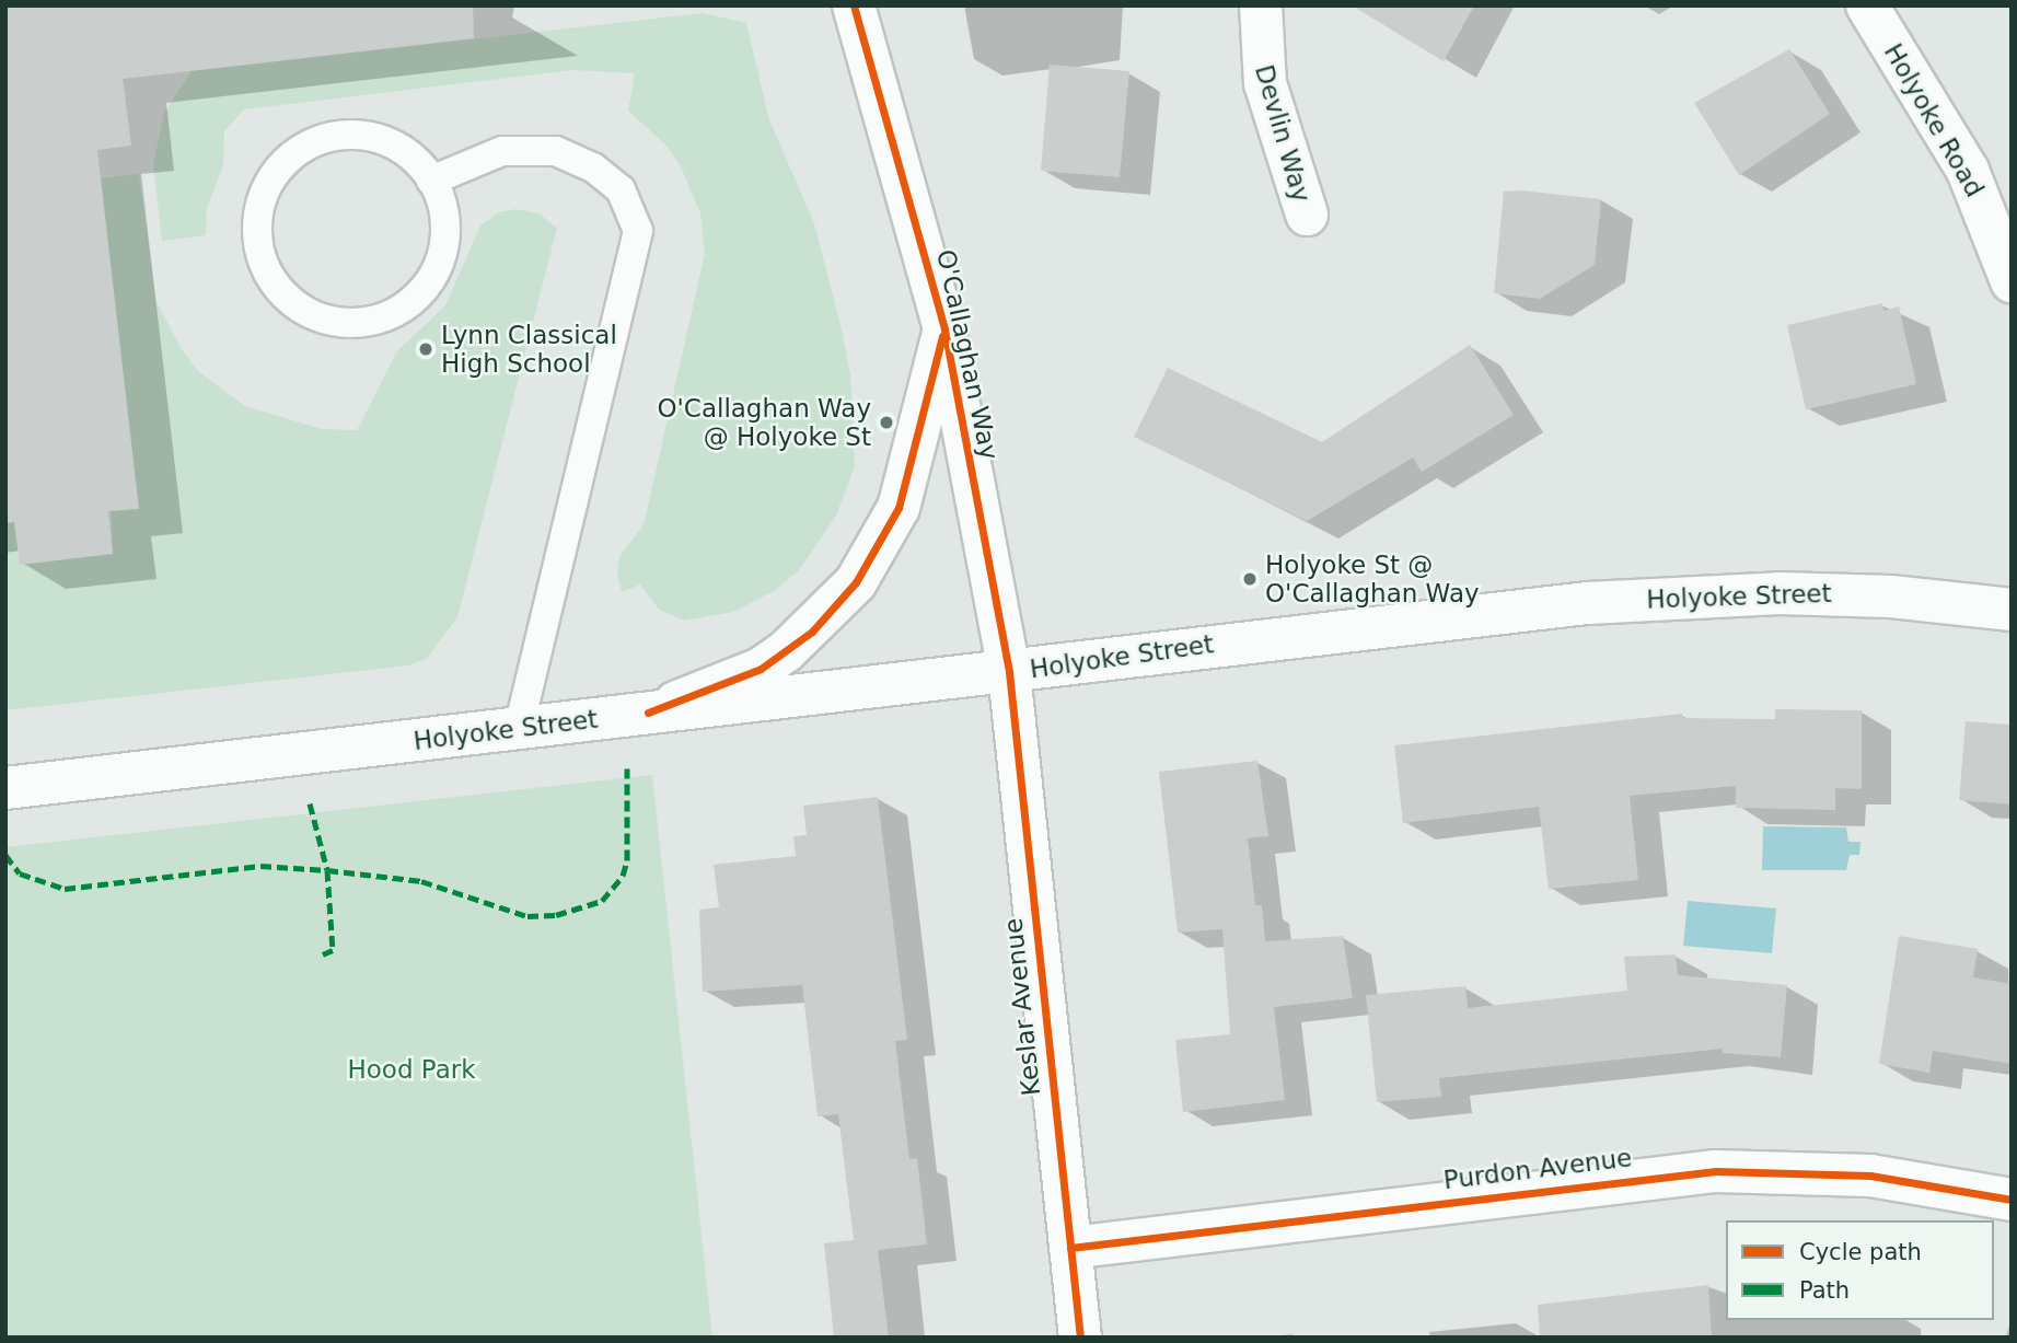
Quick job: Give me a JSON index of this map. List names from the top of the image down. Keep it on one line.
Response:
{"streets":{"street":["Holyoke Road","Devlin Way","O'Callaghan Way","Holyoke Street","Keslar Avenue","Purdon Avenue"]},"crossings":[["O'Callaghan Way","Holyoke Street"],["O'Callaghan Way","Keslar Avenue"],["Holyoke Street","Keslar Avenue"],["Keslar Avenue","Purdon Avenue"]],"parks":["Hood Park"],"places":["Lynn Classical High School","O'Callaghan Way @ Holyoke St","Holyoke St @ O'Callaghan Way"],"legend":["Cycle path","Path"]}
